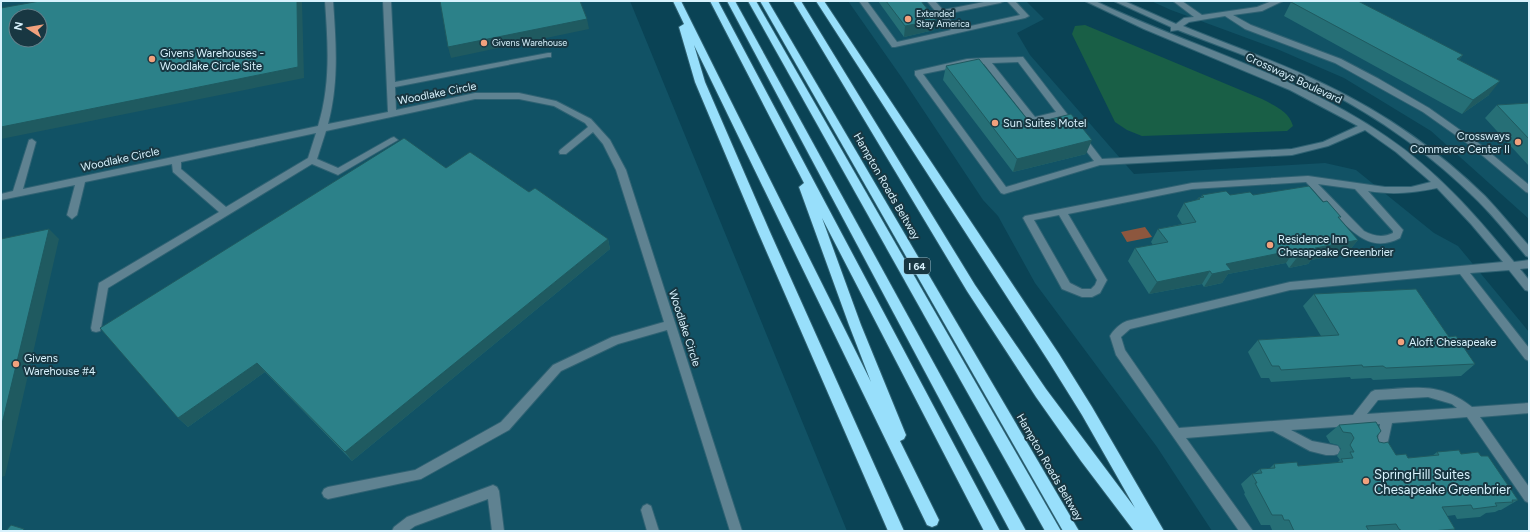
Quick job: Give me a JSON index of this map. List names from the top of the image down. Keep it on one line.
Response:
{"streets":{"highway":["Hampton Roads Beltway","I 64"],"street":["Crossways Boulevard","Woodlake Circle"]},"places":["Extended Stay America","Givens Warehouse","Givens Warehouses - Woodlake Circle Site","Sun Suites Motel","Crossways Commerce Center II","Residence Inn Chesapeake Greenbrier","Aloft Chesapeake","Givens Warehouse #4","SpringHill Suites Chesapeake Greenbrier"],"north":"left"}
